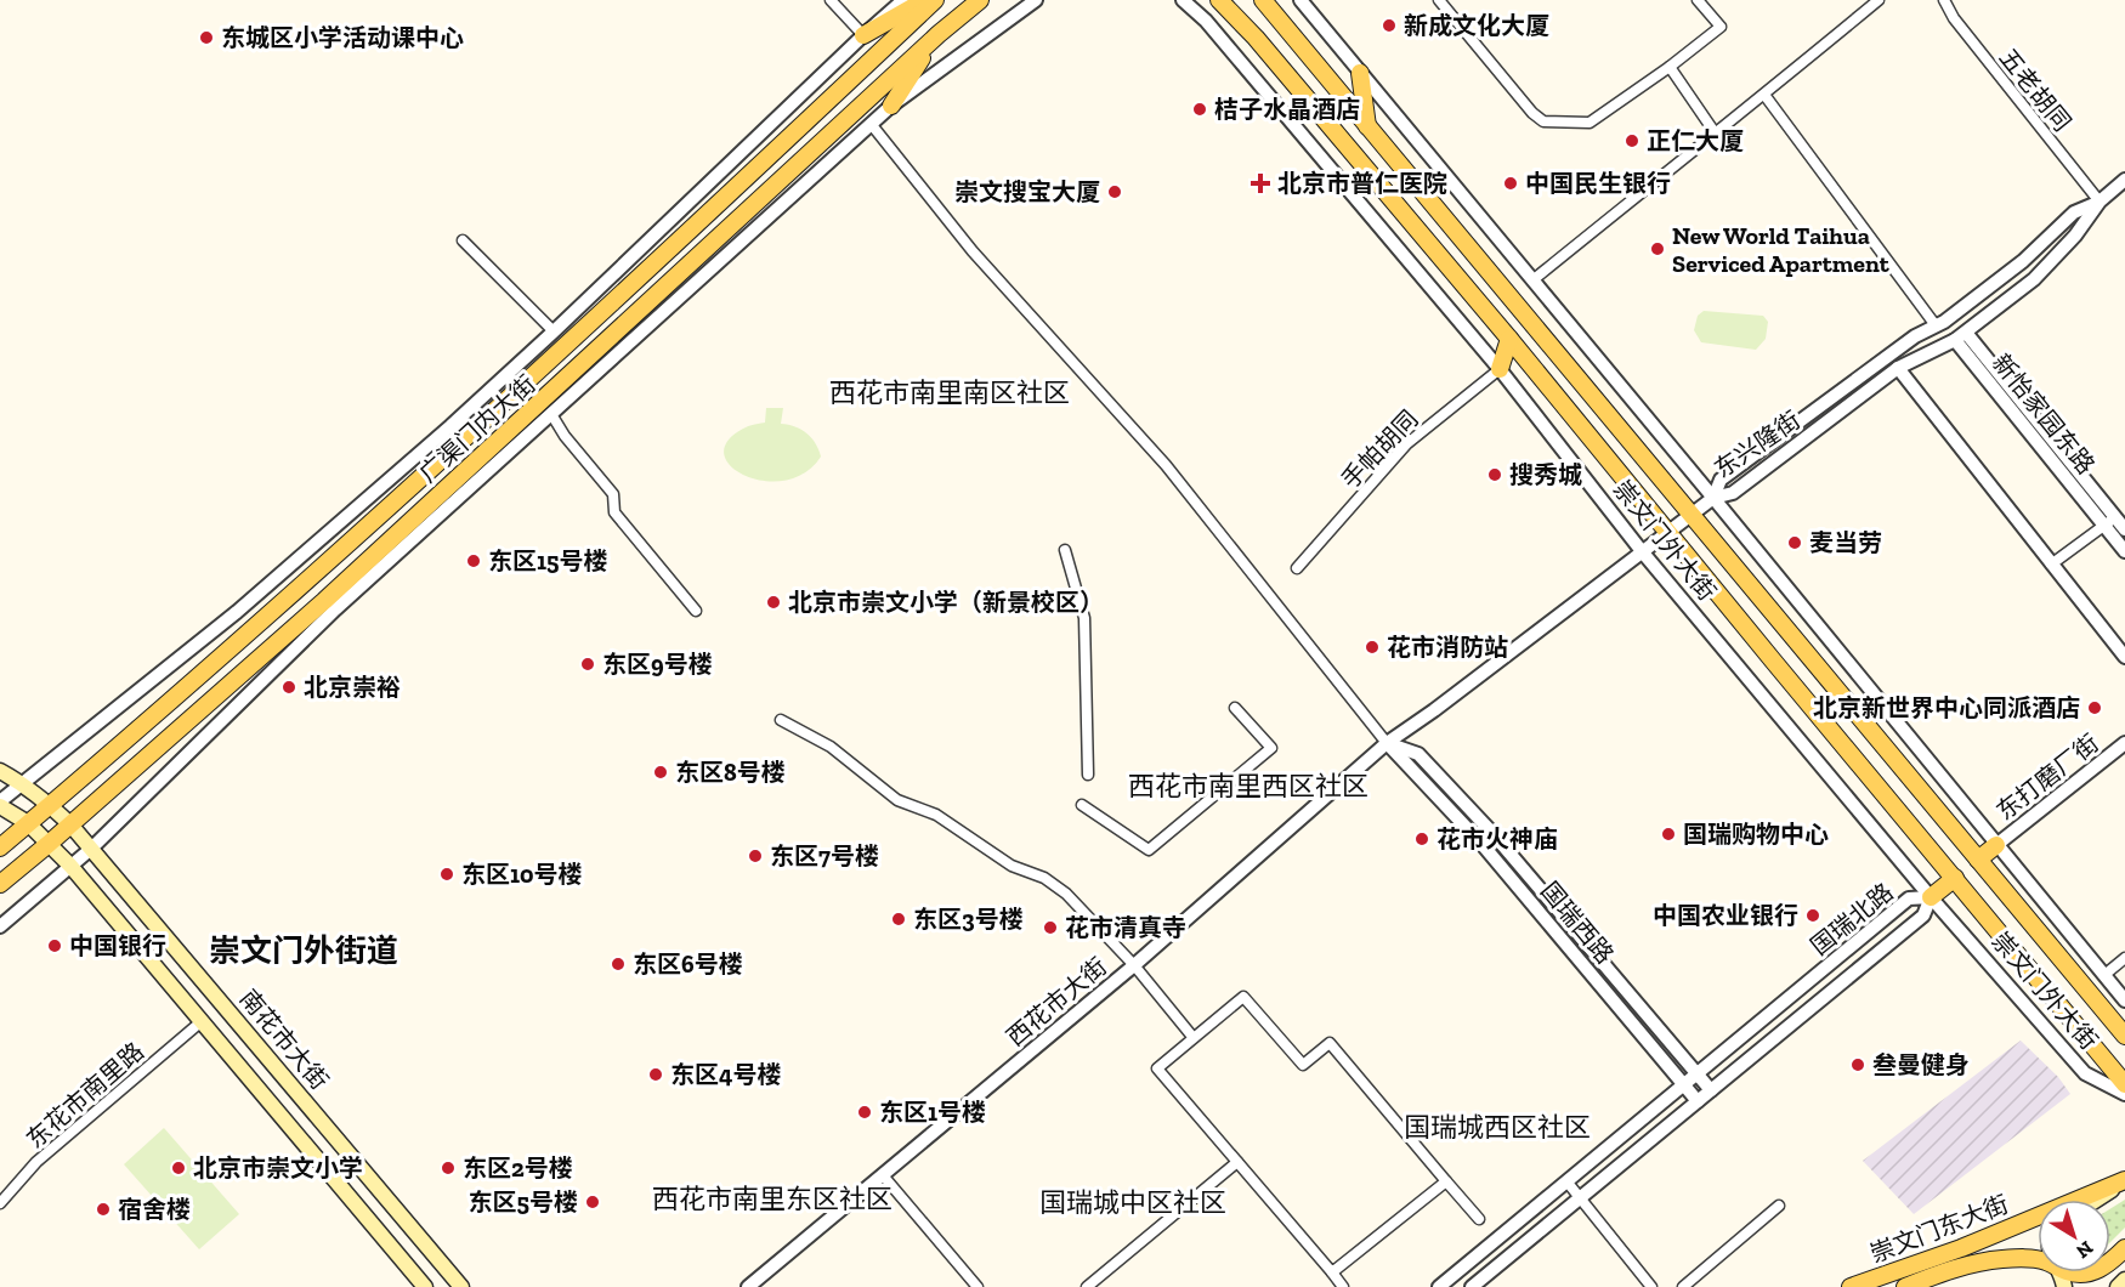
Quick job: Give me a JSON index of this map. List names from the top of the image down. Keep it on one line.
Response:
{"streets":{"main road":["广渠门内大街","崇文门外大街","南花市大街","崇文门东大街"],"street":["五老胡同","新怡家园东路","东兴隆街","手帕胡同","东打磨厂街","国瑞北路","国瑞西路","西花市大街","东花市南里路"]},"crossings":[["五老胡同","东兴隆街"],["新怡家园东路","东兴隆街"],["广渠门内大街","南花市大街"],["东兴隆街","西花市大街"],["手帕胡同","崇文门外大街"],["崇文门外大街","国瑞北路"],["崇文门外大街","西花市大街"],["国瑞北路","国瑞西路"],["国瑞西路","西花市大街"]],"districts":["西花市南里南区社区","西花市南里西区社区","崇文门外街道","国瑞城西区社区","西花市南里东区社区","国瑞城中区社区"],"places":{"other":["新成文化大厦","东城区小学活动课中心","桔子水晶酒店","正仁大厦","中国民生银行","崇文搜宝大厦","New World Taihua Serviced Apartment","搜秀城","麦当劳","东区15号楼","北京市崇文小学（新景校区）","花市消防站","东区9号楼","北京崇裕","北京新世界中心同派酒店","东区8号楼","国瑞购物中心","花市火神庙","东区7号楼","东区10号楼","中国农业银行","东区3号楼","花市清真寺","中国银行","东区6号楼","叁曼健身","东区4号楼","东区1号楼","北京市崇文小学","东区2号楼","东区5号楼","宿舍楼"],"health":["北京市普仁医院"]},"north":"bottom right"}
